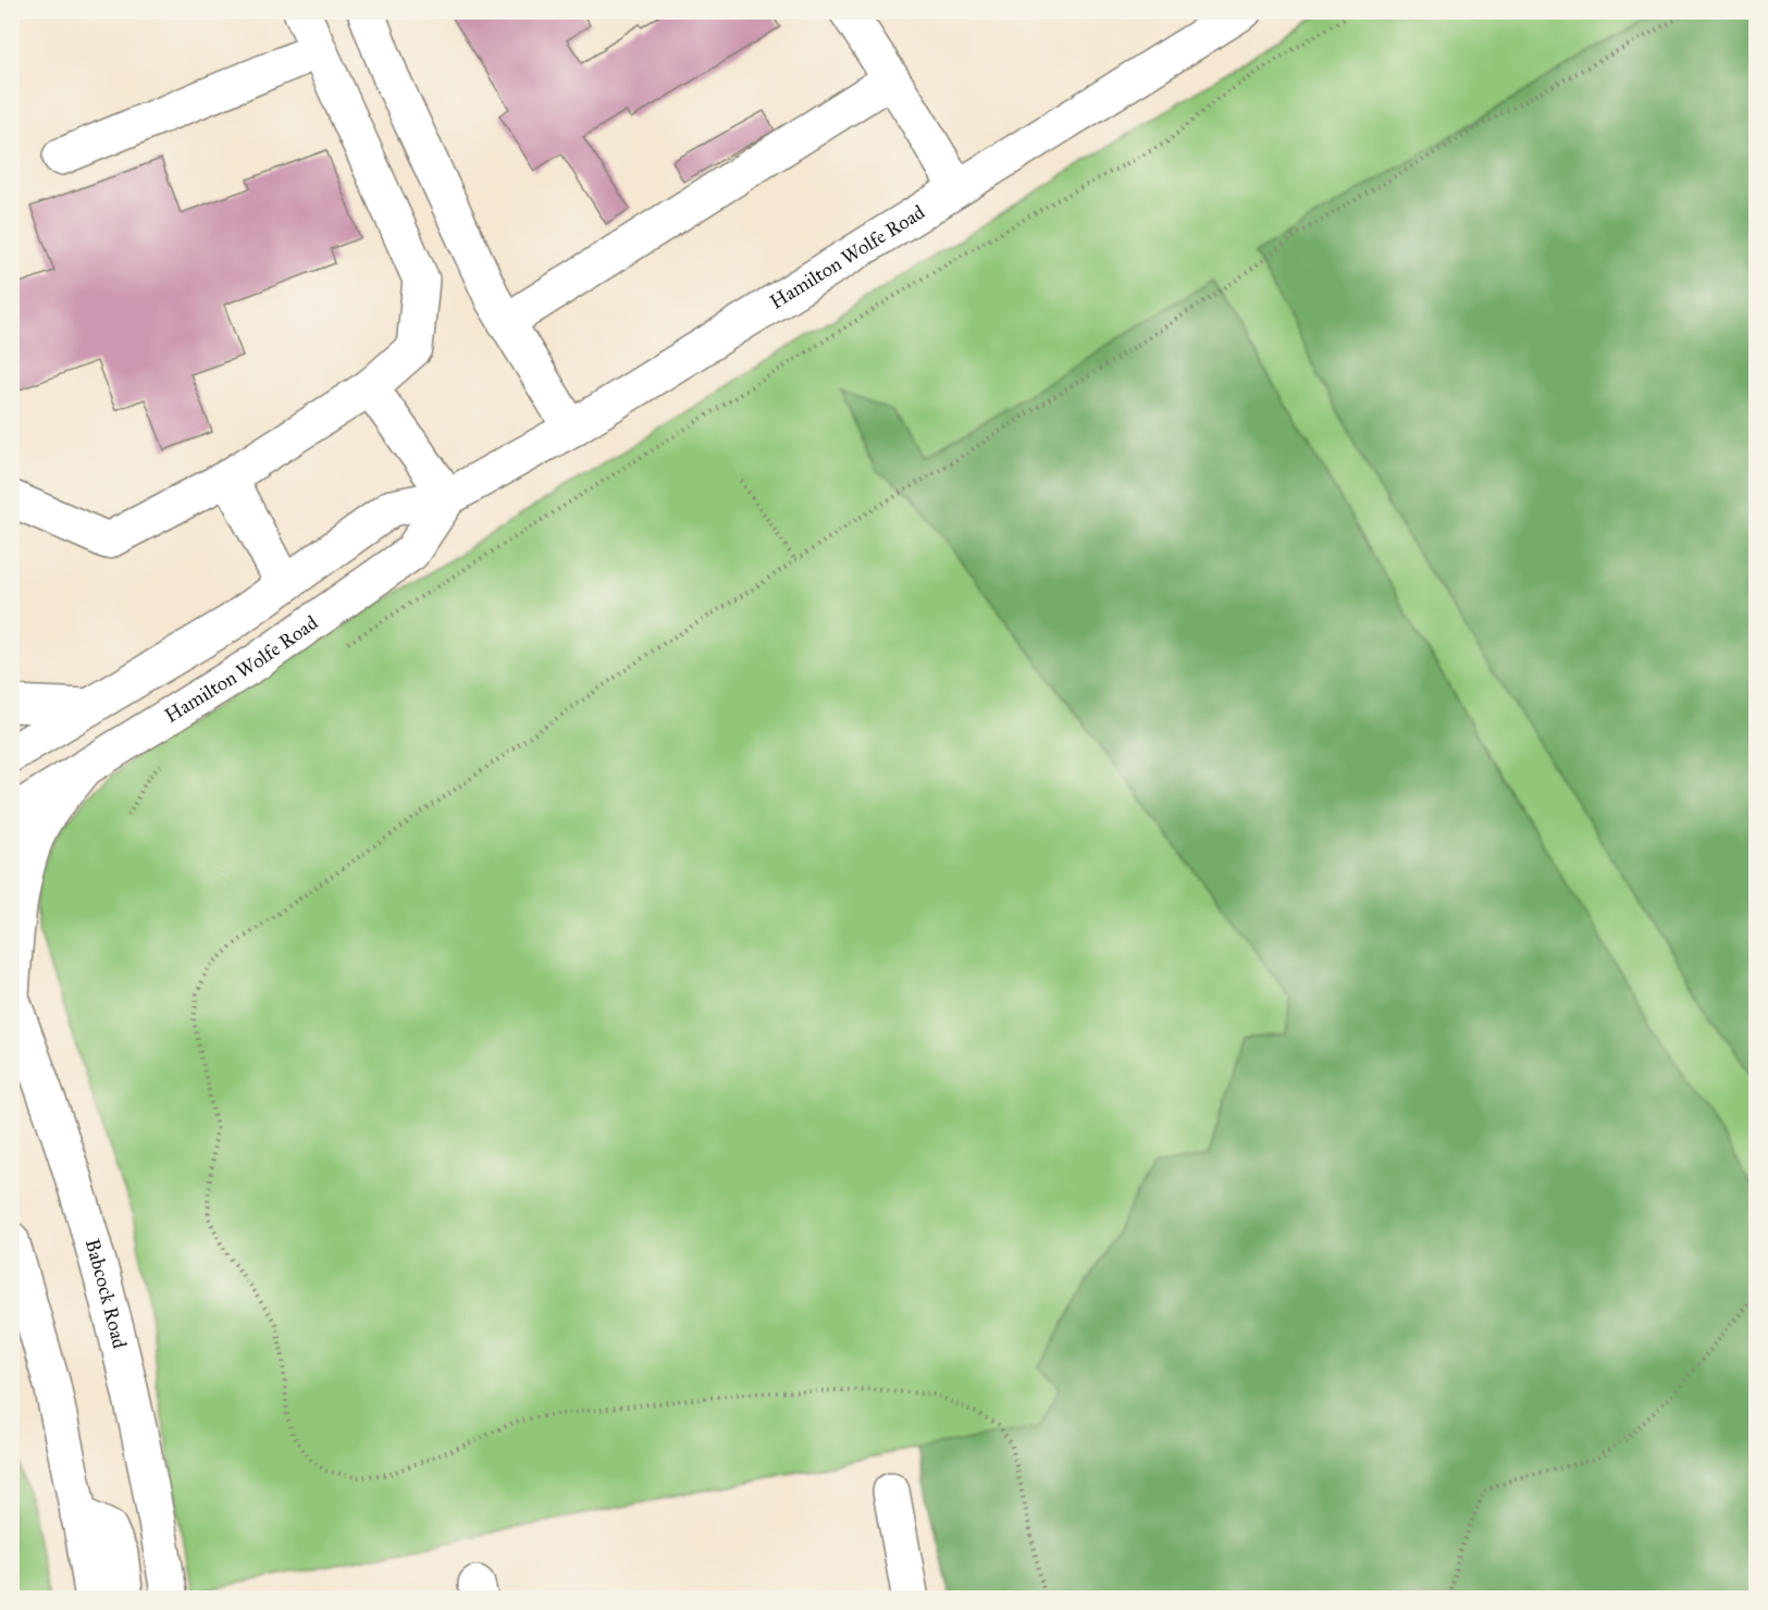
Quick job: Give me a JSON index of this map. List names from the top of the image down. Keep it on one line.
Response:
{"streets":{"street":["Hamilton Wolfe Road","Babcock Road"]}}
